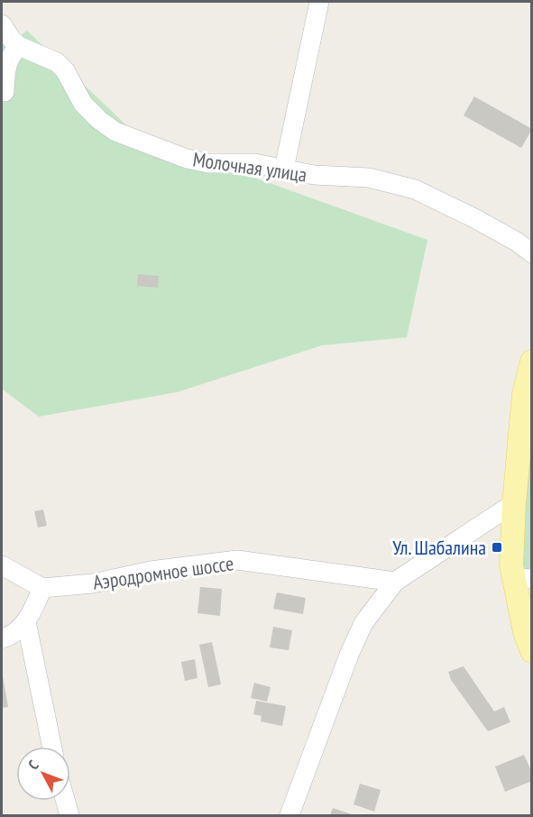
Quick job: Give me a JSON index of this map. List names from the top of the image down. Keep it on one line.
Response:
{"streets":{"street":["Молочная улица","Аэродромное шоссе"]},"places":{"transit":["Ул. Шабалина"]},"north":"top left"}
